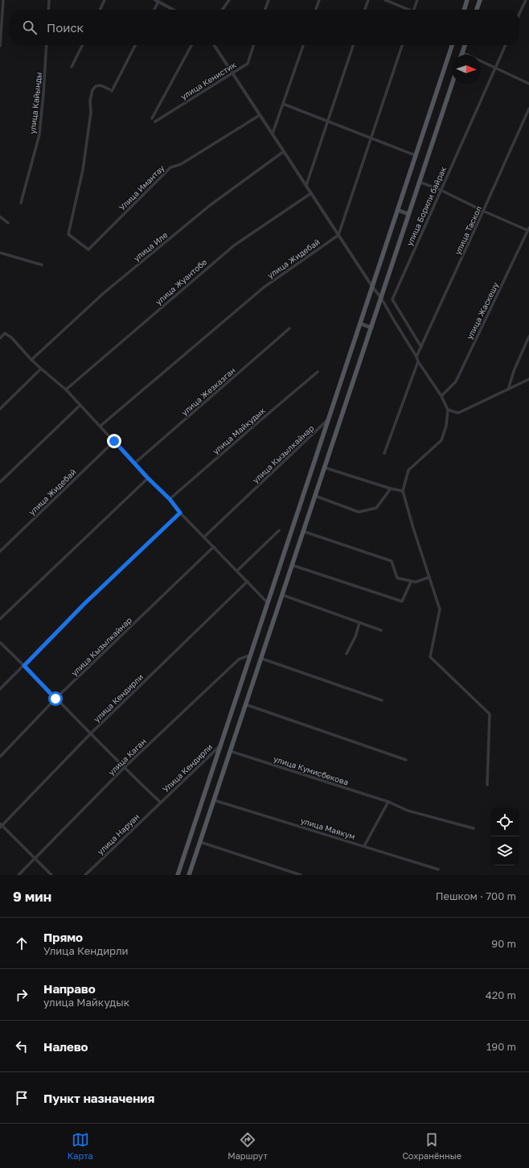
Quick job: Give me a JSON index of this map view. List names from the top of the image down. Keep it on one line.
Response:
{"streets":{"street":["улица Кенистик","улица Кайынды","Улица Имантау","улица Борили байрак","улица Таскол","улица Иле","улица Жидебай","улица Жуантобе","улица Жаскешу","улица Жезказган","улица Майкудык","улица Кызылкайнар","улица Кендирли","улица Каган","Улица Кендирли","улица Кумисбекова","улица Маякум","улица Наруан"]},"crossings":[["улица Борили байрак","улица Таскол"],["улица Кызылкайнар","Улица Кендирли"],["улица Кендирли","Улица Кендирли"],["улица Каган","Улица Кендирли"],["Улица Кендирли","улица Наруан"]],"north":"right","page":{"search":"Поиск","heading":["9 мин","Пешком · 700 m"],"list":[["Прямо","Улица Кендирли","90 m"],["Направо","улица Майкудык","420 m"],["Налево","190 m"],"Пункт назначения"],"nav":["Карта","Маршрут","Сохранённые"]}}
